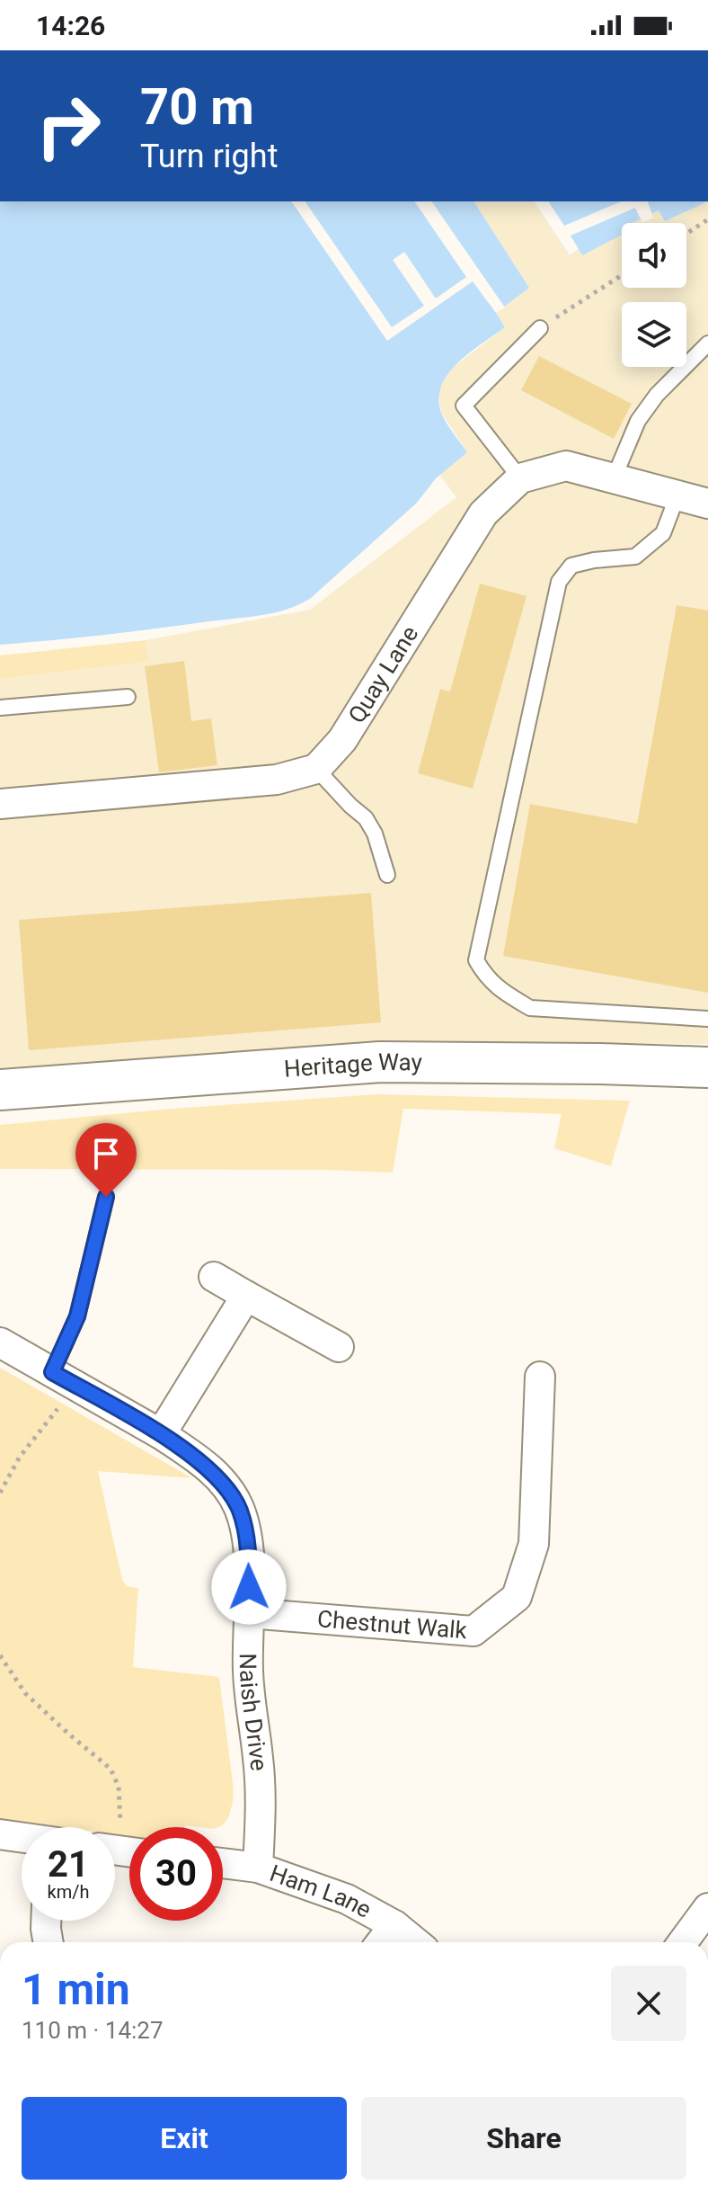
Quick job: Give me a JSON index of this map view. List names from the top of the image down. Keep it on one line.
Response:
{"streets":{"street":["Quay Lane","Heritage Way","Chestnut Walk","Naish Drive","Ham Lane"]},"crossings":[["Chestnut Walk","Naish Drive"],["Naish Drive","Ham Lane"]],"page":{"status":"14:26","turn":["70 m","Turn right"],"speed":"21 km/h","limit":"30","heading":["1 min","110 m · 14:27"],"buttons":["Exit","Share"]}}
